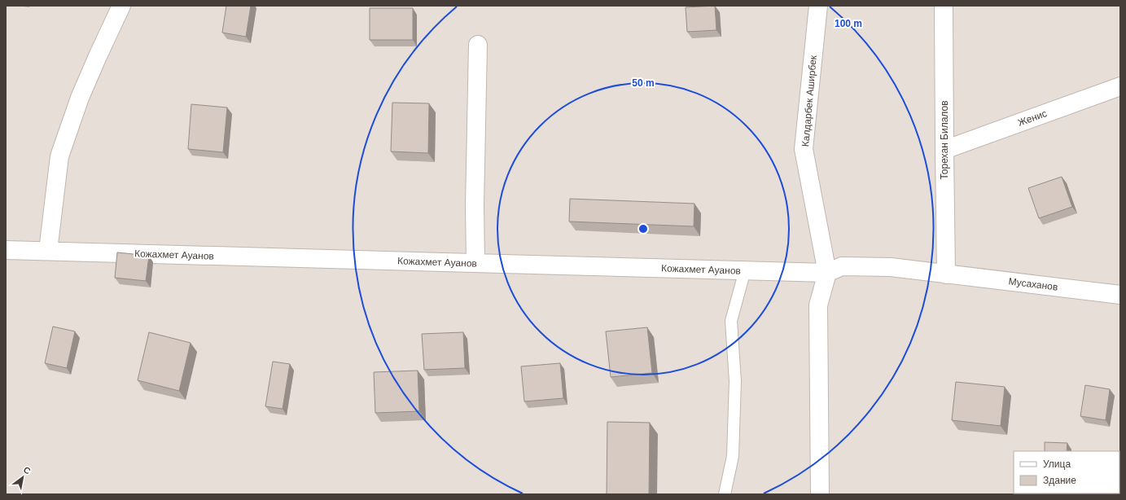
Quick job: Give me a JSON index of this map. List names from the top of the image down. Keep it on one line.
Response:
{"streets":{"street":["Калдарбек Аширбек","Женис","Торехан Билалов","Кожахмет Ауанов","Мусаханов"]},"crossings":[["Калдарбек Аширбек","Кожахмет Ауанов"],["Калдарбек Аширбек","Мусаханов"],["Женис","Торехан Билалов"],["Торехан Билалов","Мусаханов"],["Кожахмет Ауанов","Мусаханов"]],"legend":["Улица","Здание"],"north":"top right","rings":["100 m","50 m"]}
